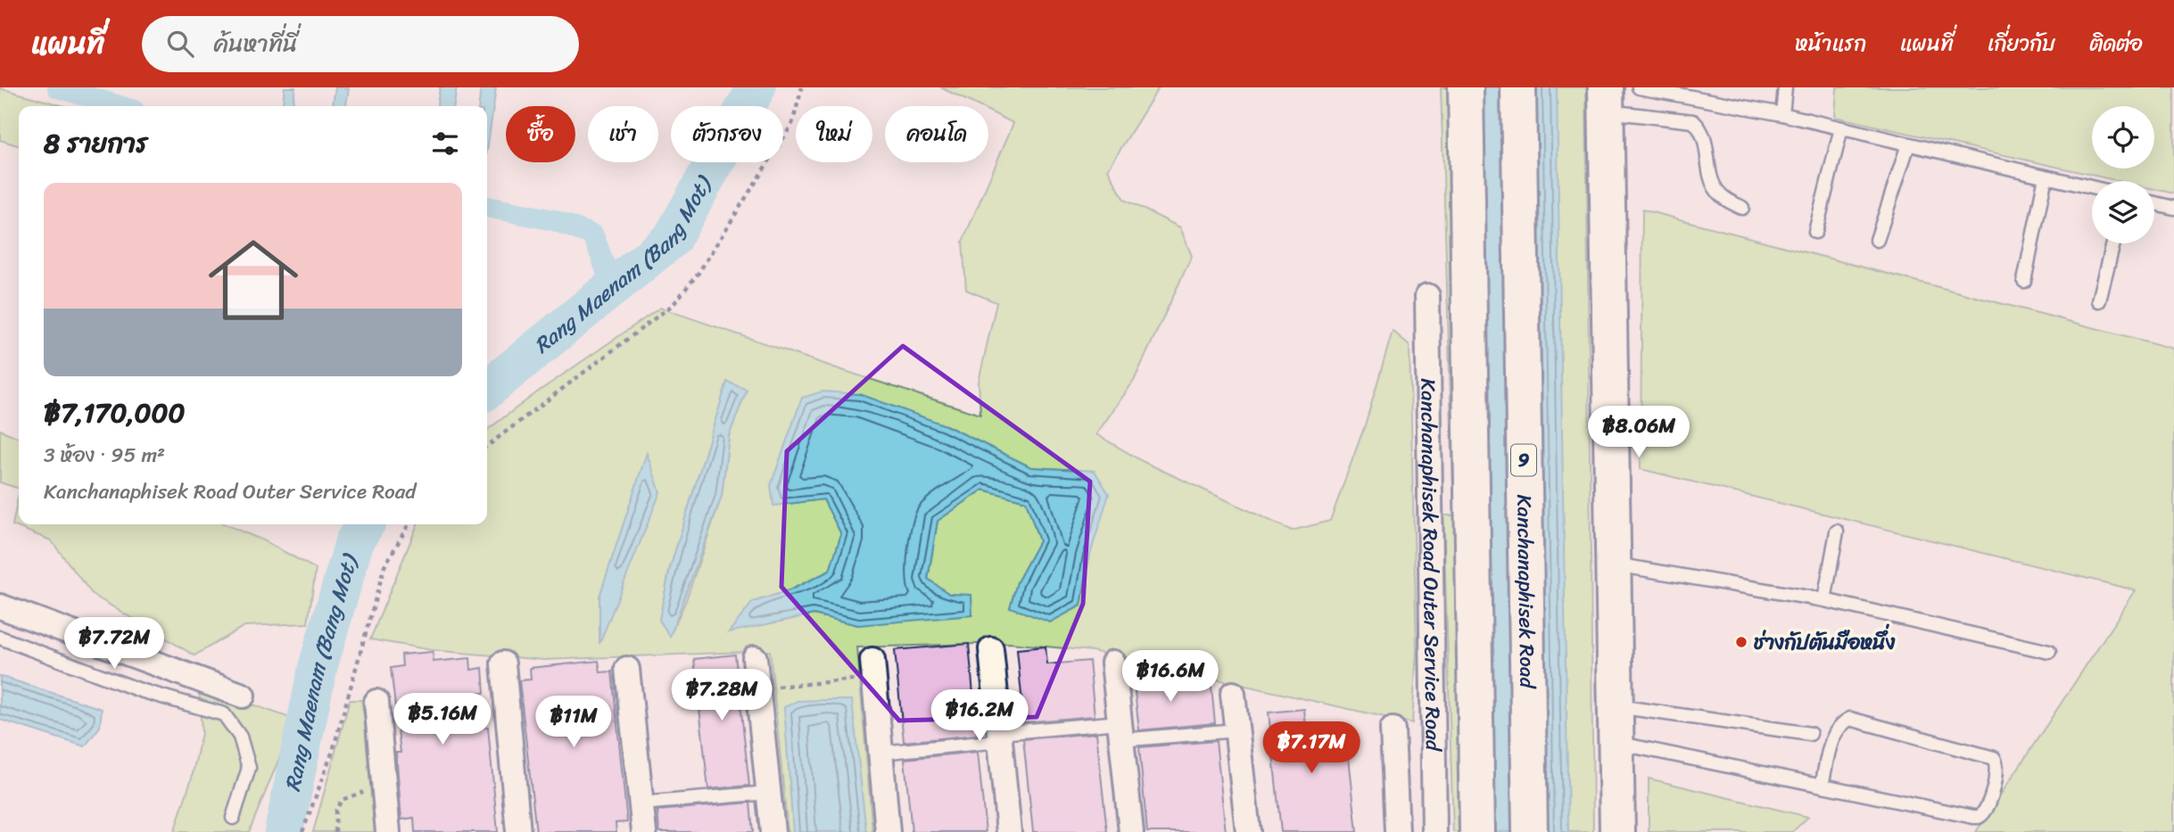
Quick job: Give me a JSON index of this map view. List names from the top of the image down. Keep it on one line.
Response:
{"streets":{"main road":["9","Kanchanaphisek Road"],"street":["Kanchanaphisek Road Outer Service Road"]},"water":["Rang Maenam (Bang Mot)"],"places":["ช่างกัปตันมือหนึ่ง"],"page":{"header":"แผนที่","search":"ค้นหาที่นี่","nav":["หน้าแรก","แผนที่","เกี่ยวกับ","ติดต่อ"],"chip":["ซื้อ","เช่า","ตัวกรอง","ใหม่","คอนโด"],"heading":"8 รายการ","list":[{"name":"฿7,170,000","note":"3 ห้อง · 95 m² · Kanchanaphisek Road Outer Service Road"}],"price":["฿8.06M","฿7.72M","฿16.6M","฿7.28M","฿16.2M","฿5.16M","฿11M","฿7.17M"]}}
